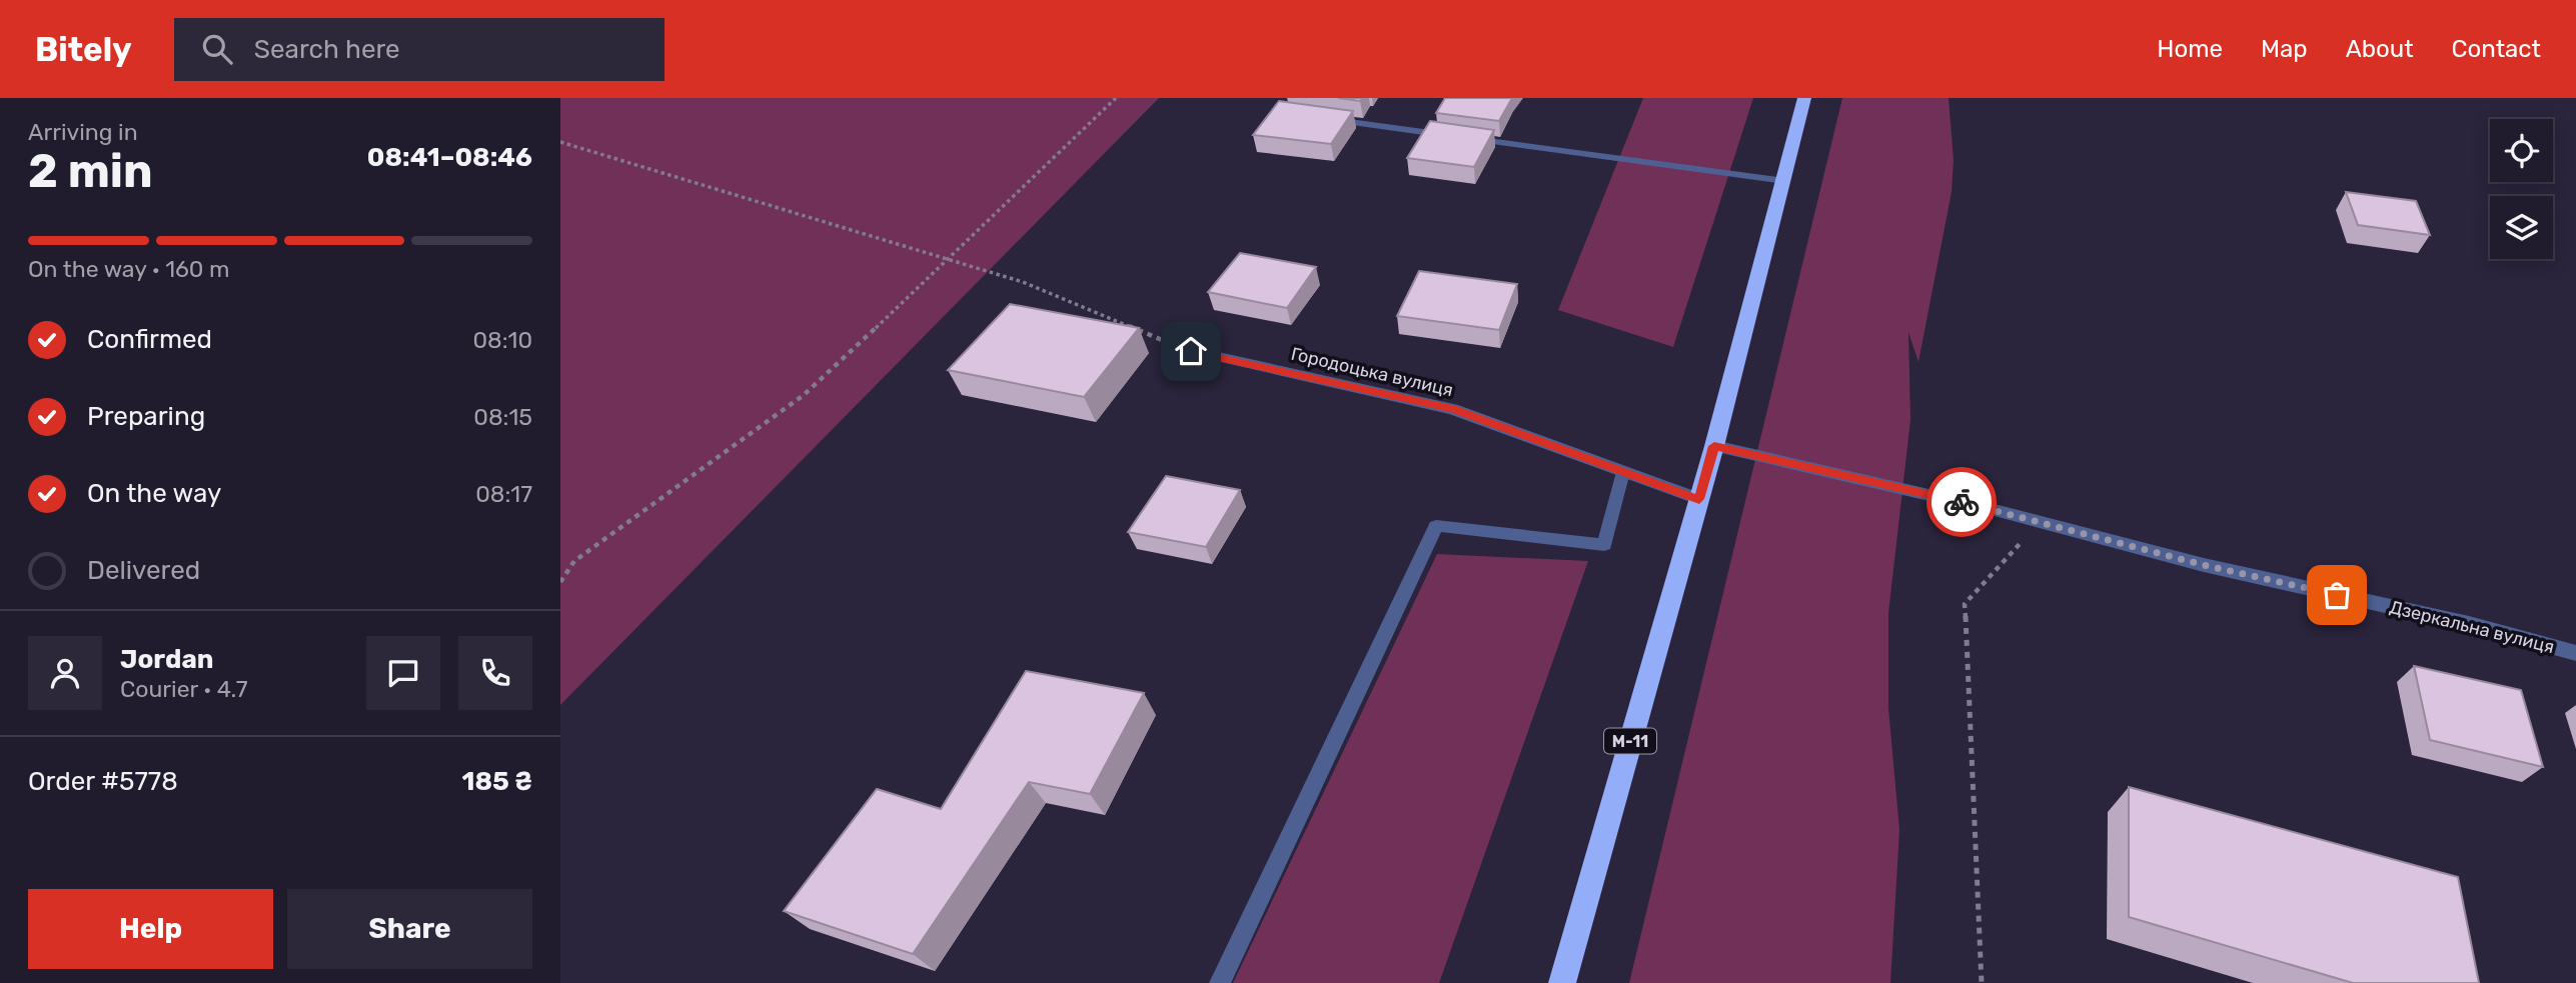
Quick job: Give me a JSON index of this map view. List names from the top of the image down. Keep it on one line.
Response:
{"streets":{"highway":["М-11"],"street":["Городоцька вулиця","Дзеркальна вулиця"]},"crossings":[["Городоцька вулиця","М-11"],["Дзеркальна вулиця","М-11"]],"page":{"header":"Bitely","search":"Search here","nav":["Home","Map","About","Contact"],"heading":["2 min","Arriving in","08:41–08:46"],"panel":["Jordan","Courier · 4.7","Order #5778","185 ₴"],"bar":"On the way · 160 m","list":[["Confirmed","08:10"],["Preparing","08:15"],["On the way","08:17"],"Delivered"],"buttons":["Help","Share"]}}
